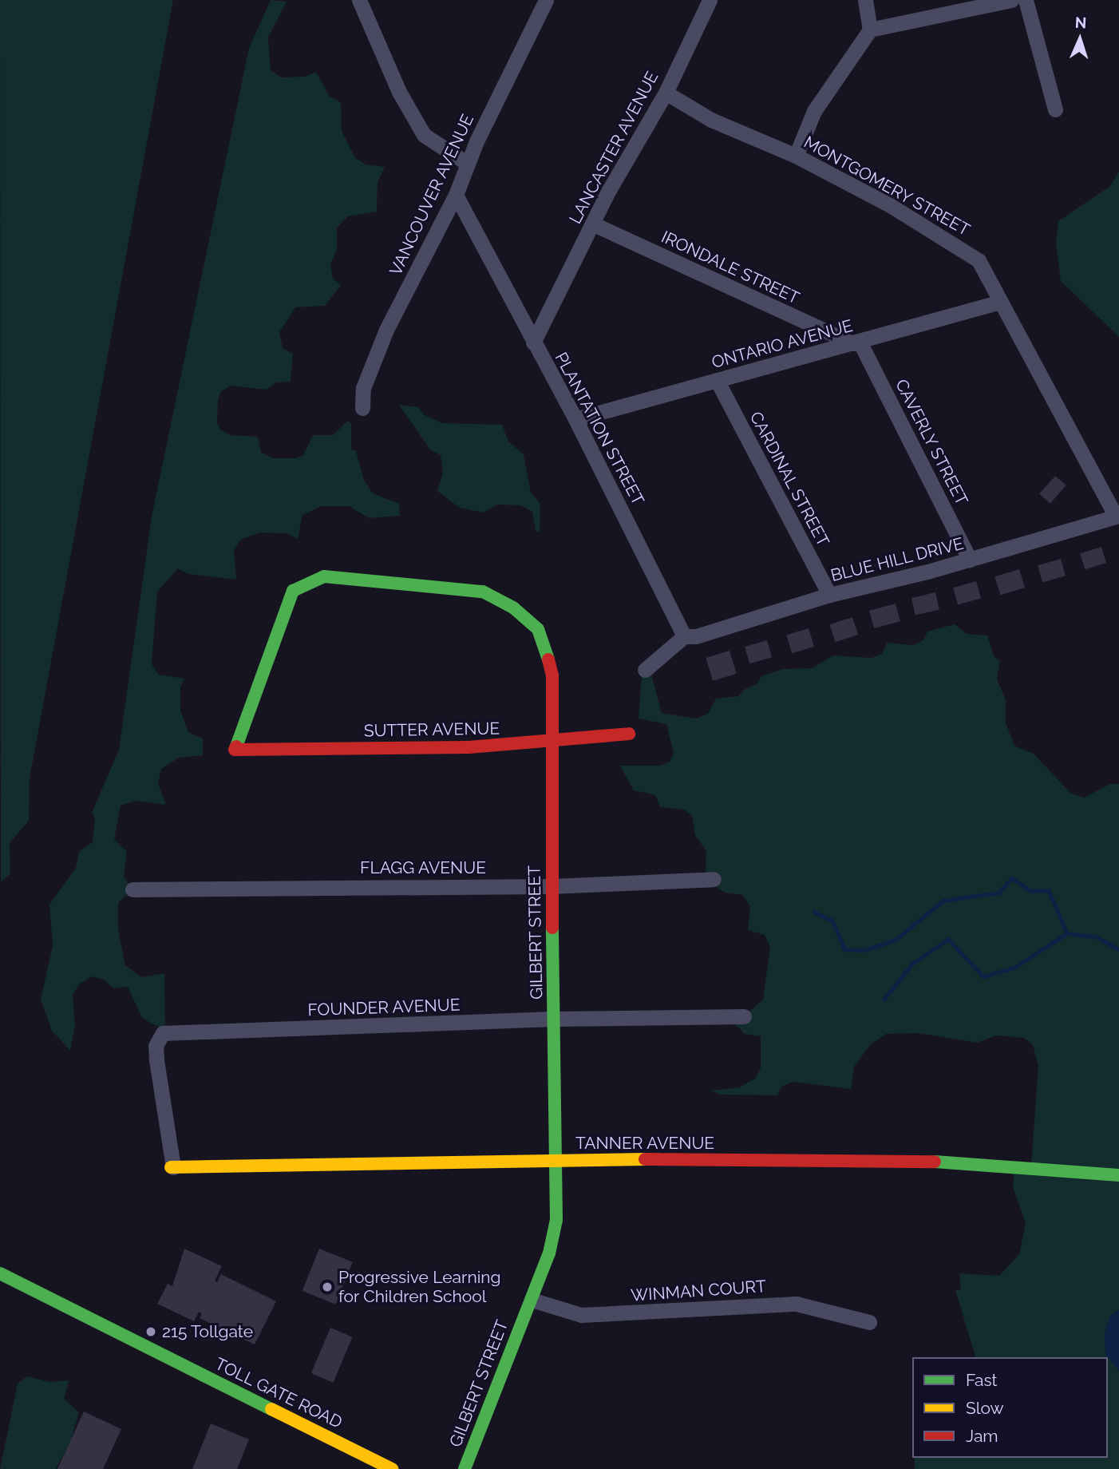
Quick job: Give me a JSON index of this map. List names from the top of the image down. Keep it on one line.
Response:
{"streets":{"street":["LANCASTER AVENUE","MONTGOMERY STREET","VANCOUVER AVENUE","IRONDALE STREET","ONTARIO AVENUE","PLANTATION STREET","CAVERLY STREET","CARDINAL STREET","BLUE HILL DRIVE","SUTTER AVENUE","FLAGG AVENUE","GILBERT STREET","FOUNDER AVENUE","TANNER AVENUE","WINMAN COURT","TOLL GATE ROAD"]},"crossings":[["LANCASTER AVENUE","MONTGOMERY STREET"],["LANCASTER AVENUE","IRONDALE STREET"],["LANCASTER AVENUE","PLANTATION STREET"],["MONTGOMERY STREET","ONTARIO AVENUE"],["MONTGOMERY STREET","BLUE HILL DRIVE"],["VANCOUVER AVENUE","PLANTATION STREET"],["IRONDALE STREET","ONTARIO AVENUE"],["IRONDALE STREET","CAVERLY STREET"],["ONTARIO AVENUE","PLANTATION STREET"],["ONTARIO AVENUE","CAVERLY STREET"],["ONTARIO AVENUE","CARDINAL STREET"],["PLANTATION STREET","BLUE HILL DRIVE"],["CAVERLY STREET","BLUE HILL DRIVE"],["CARDINAL STREET","BLUE HILL DRIVE"],["SUTTER AVENUE","GILBERT STREET"],["FLAGG AVENUE","GILBERT STREET"],["GILBERT STREET","FOUNDER AVENUE"],["GILBERT STREET","TANNER AVENUE"],["GILBERT STREET","WINMAN COURT"],["FOUNDER AVENUE","TANNER AVENUE"]],"places":["Progressive Learning for Children School","215 Tollgate"],"legend":["Fast","Slow","Jam"],"north":"top"}
